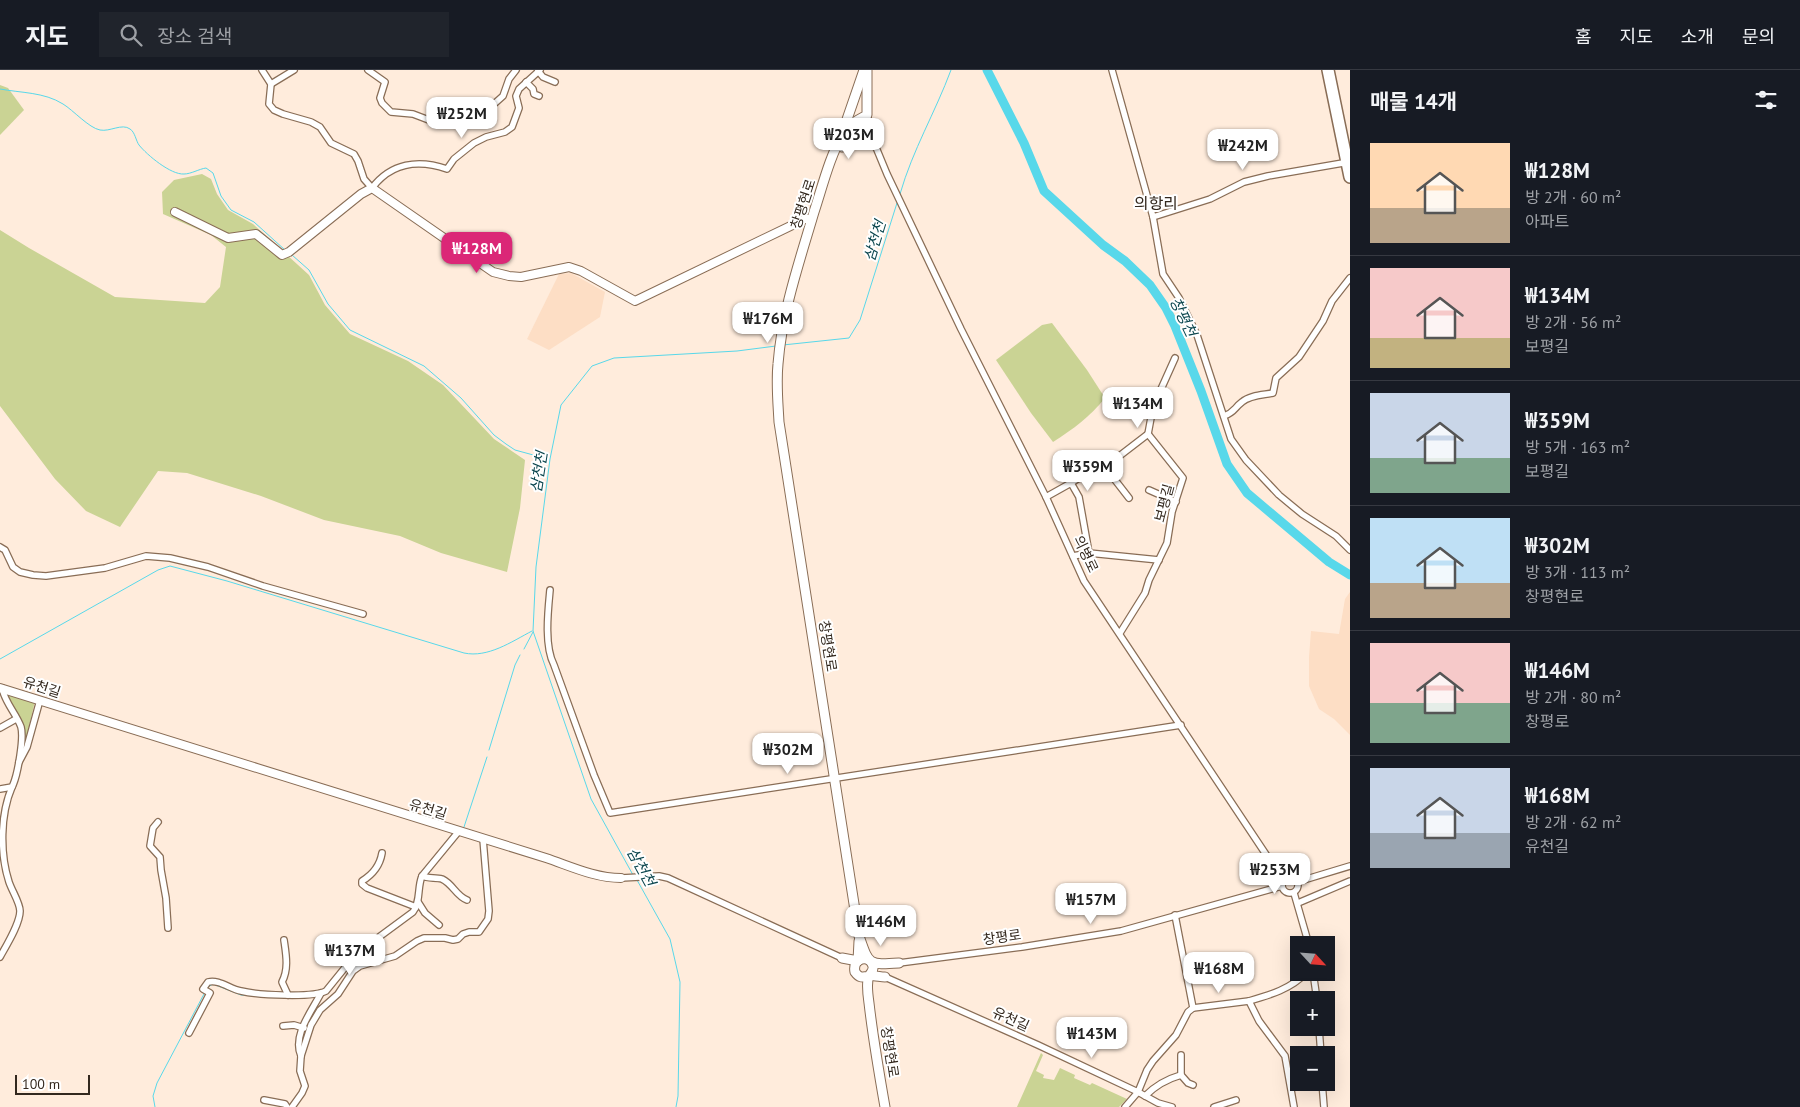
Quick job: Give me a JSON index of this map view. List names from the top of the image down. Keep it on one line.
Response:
{"streets":{"main road":["창평현로"],"street":["보평길","의병로","유천길","창평로"]},"crossings":[["보평길","의병로"],["의병로","창평로"]],"districts":["의항리"],"water":["삼천천","창평천"],"scale_bar":"100 m","north":"bottom right","page":{"header":"지도","search":"장소 검색","nav":["홈","지도","소개","문의"],"heading":"매물 14개","price":["₩252M","₩203M","₩242M","₩128M","₩176M","₩134M","₩359M","₩302M","₩253M","₩157M","₩146M","₩137M","₩168M","₩143M"],"list":[{"name":"₩128M","note":"방 2개 · 60 m² · 아파트"},{"name":"₩134M","note":"방 2개 · 56 m² · 보평길"},{"name":"₩359M","note":"방 5개 · 163 m² · 보평길"},{"name":"₩302M","note":"방 3개 · 113 m² · 창평현로"},{"name":"₩146M","note":"방 2개 · 80 m² · 창평로"},{"name":"₩168M","note":"방 2개 · 62 m² · 유천길"}],"map_buttons":["+","−"],"scale":"100 m"}}
